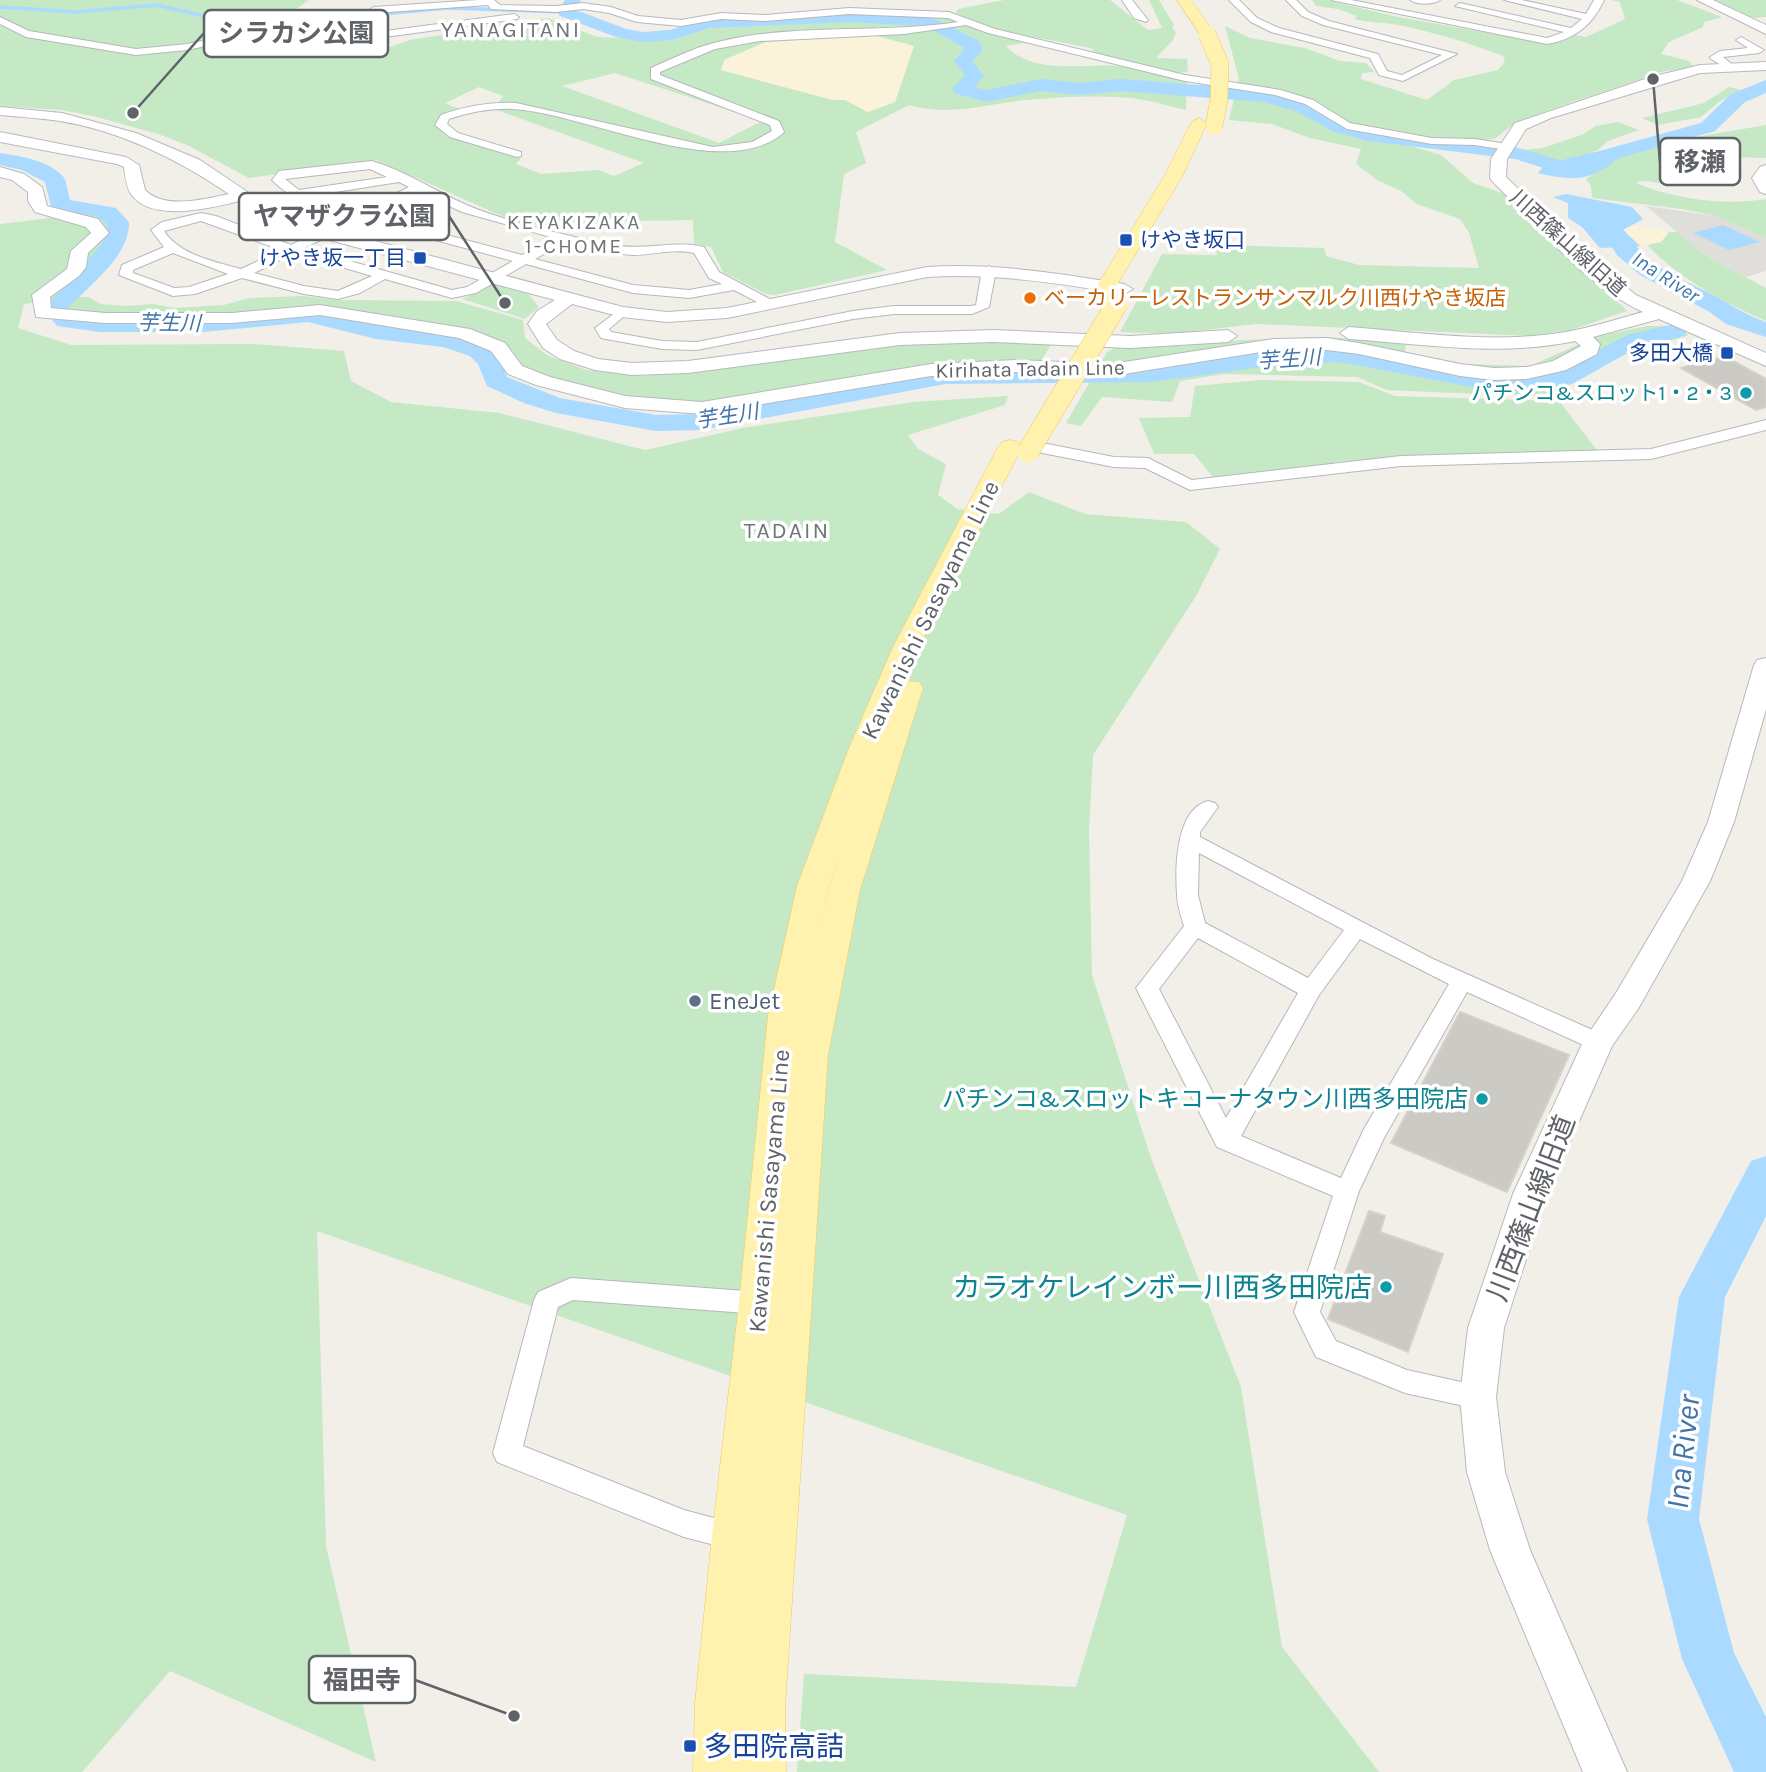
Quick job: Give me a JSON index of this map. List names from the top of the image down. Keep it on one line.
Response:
{"streets":{"main road":["Kawanishi Sasayama Line"],"street":["川西篠山線旧道","Kirihata Tadain Line"]},"districts":["YANAGITANI","KEYAKIZAKA 1-CHOME","TADAIN"],"water":["Ina River","芋生川"],"places":{"other":["移瀬","シラカシ公園","ベーカリーレストランサンマルク川西けやき坂店","ヤマザクラ公園","パチンコ&スロット1・2・3","EneJet","パチンコ&スロットキコーナタウン川西多田院店","カラオケレインボー川西多田院店","福田寺"],"transit":["けやき坂口","けやき坂一丁目","多田大橋","多田院高詰"]}}
